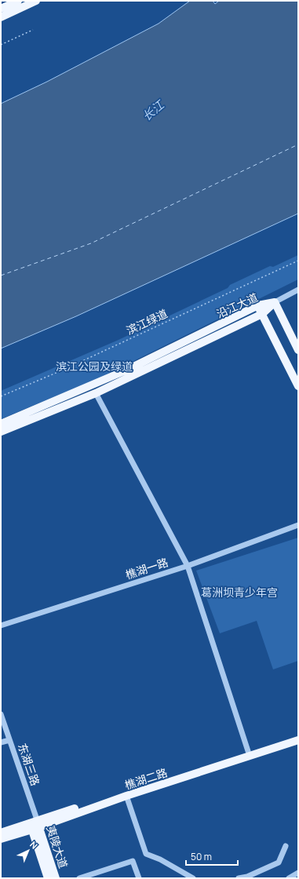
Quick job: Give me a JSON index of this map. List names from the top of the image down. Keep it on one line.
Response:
{"streets":{"main road":["沿江大道","樵湖二路","夷陵大道"],"street":["樵湖一路","东湖三路"],"path":["滨江绿道"]},"crossings":[["东湖三路","樵湖二路"],["东湖三路","夷陵大道"],["樵湖二路","夷陵大道"]],"water":["长江"],"parks":["滨江公园及绿道","葛洲坝青少年宫"],"scale_bar":"50 m","north":"top right"}
